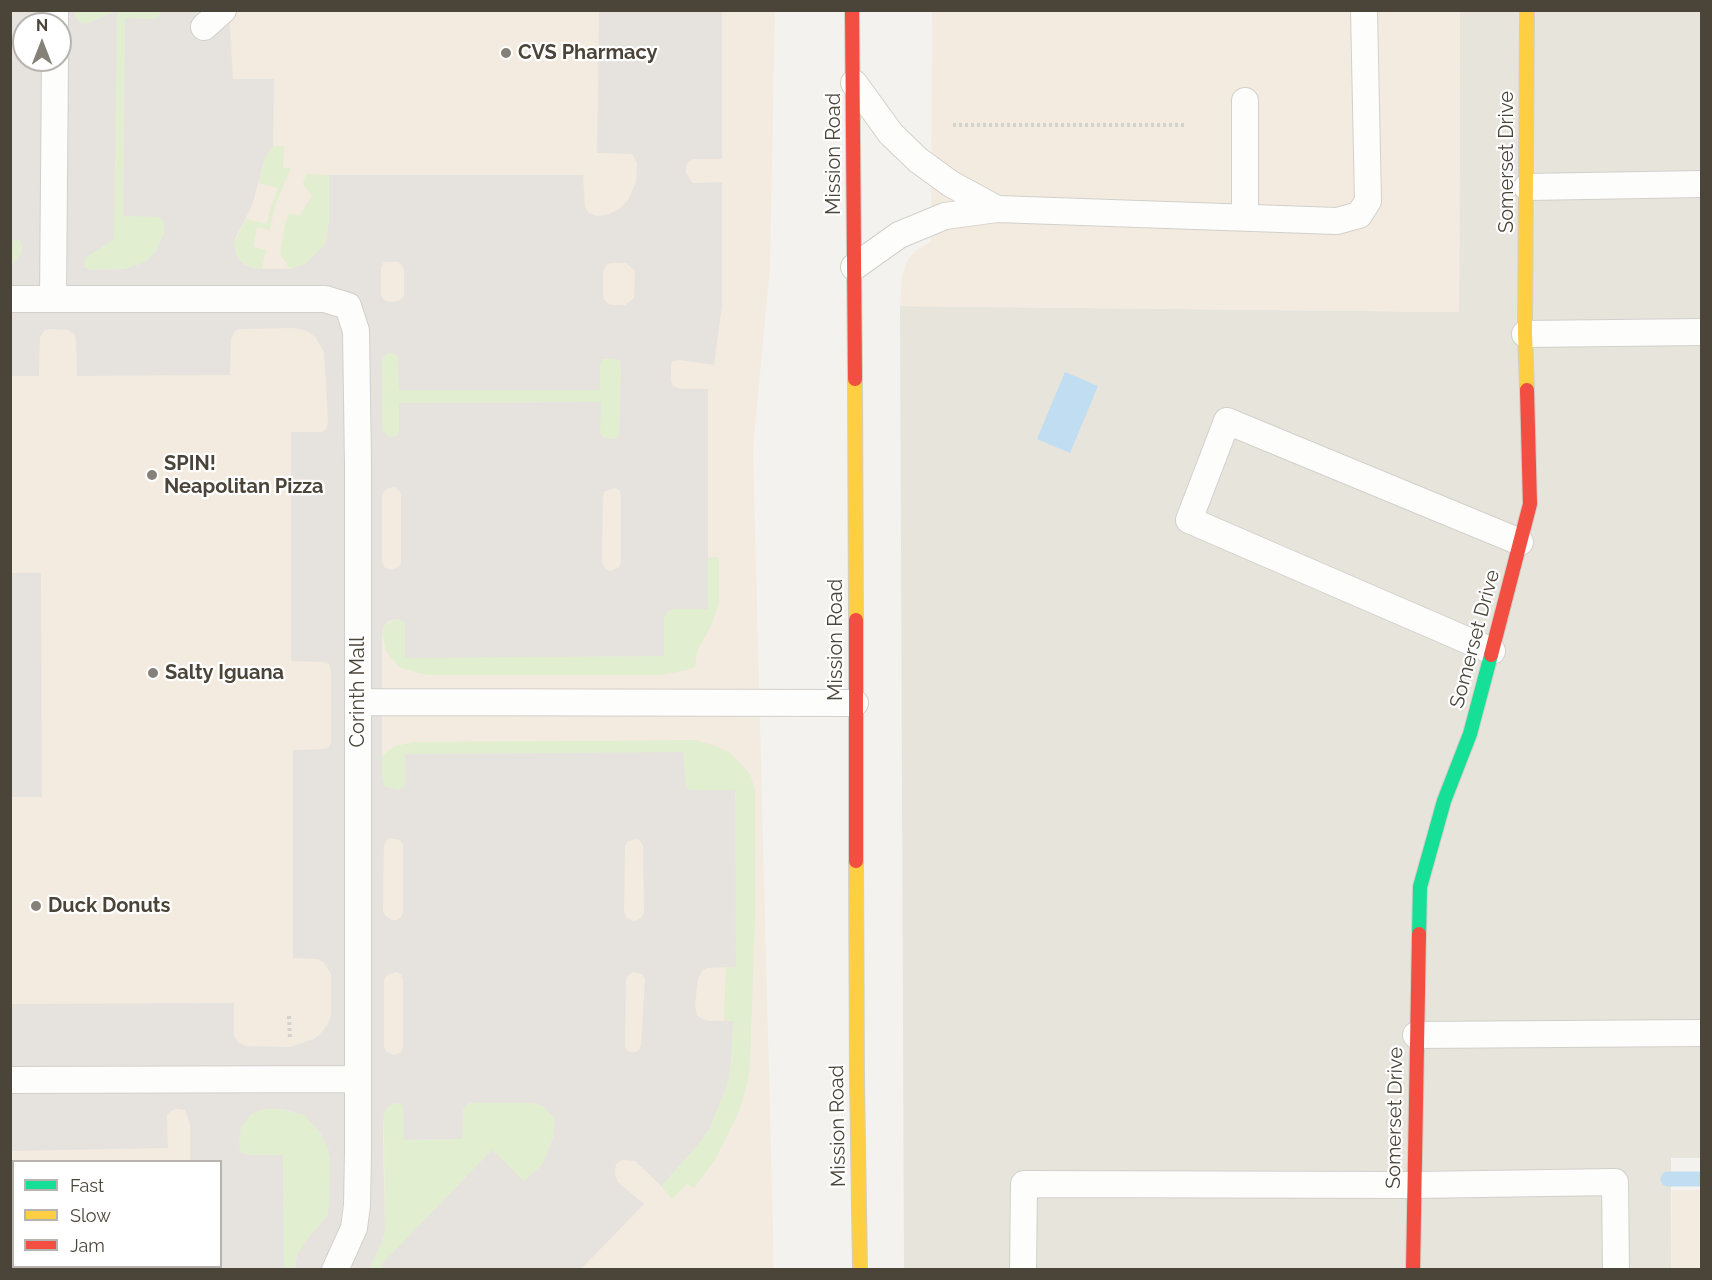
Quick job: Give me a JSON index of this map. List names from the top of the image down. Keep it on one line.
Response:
{"streets":{"street":["Mission Road","Somerset Drive"],"lane":["Corinth Mall"]},"places":["CVS Pharmacy","SPIN! Neapolitan Pizza","Salty Iguana","Duck Donuts"],"legend":["Fast","Slow","Jam"],"north":"top"}
